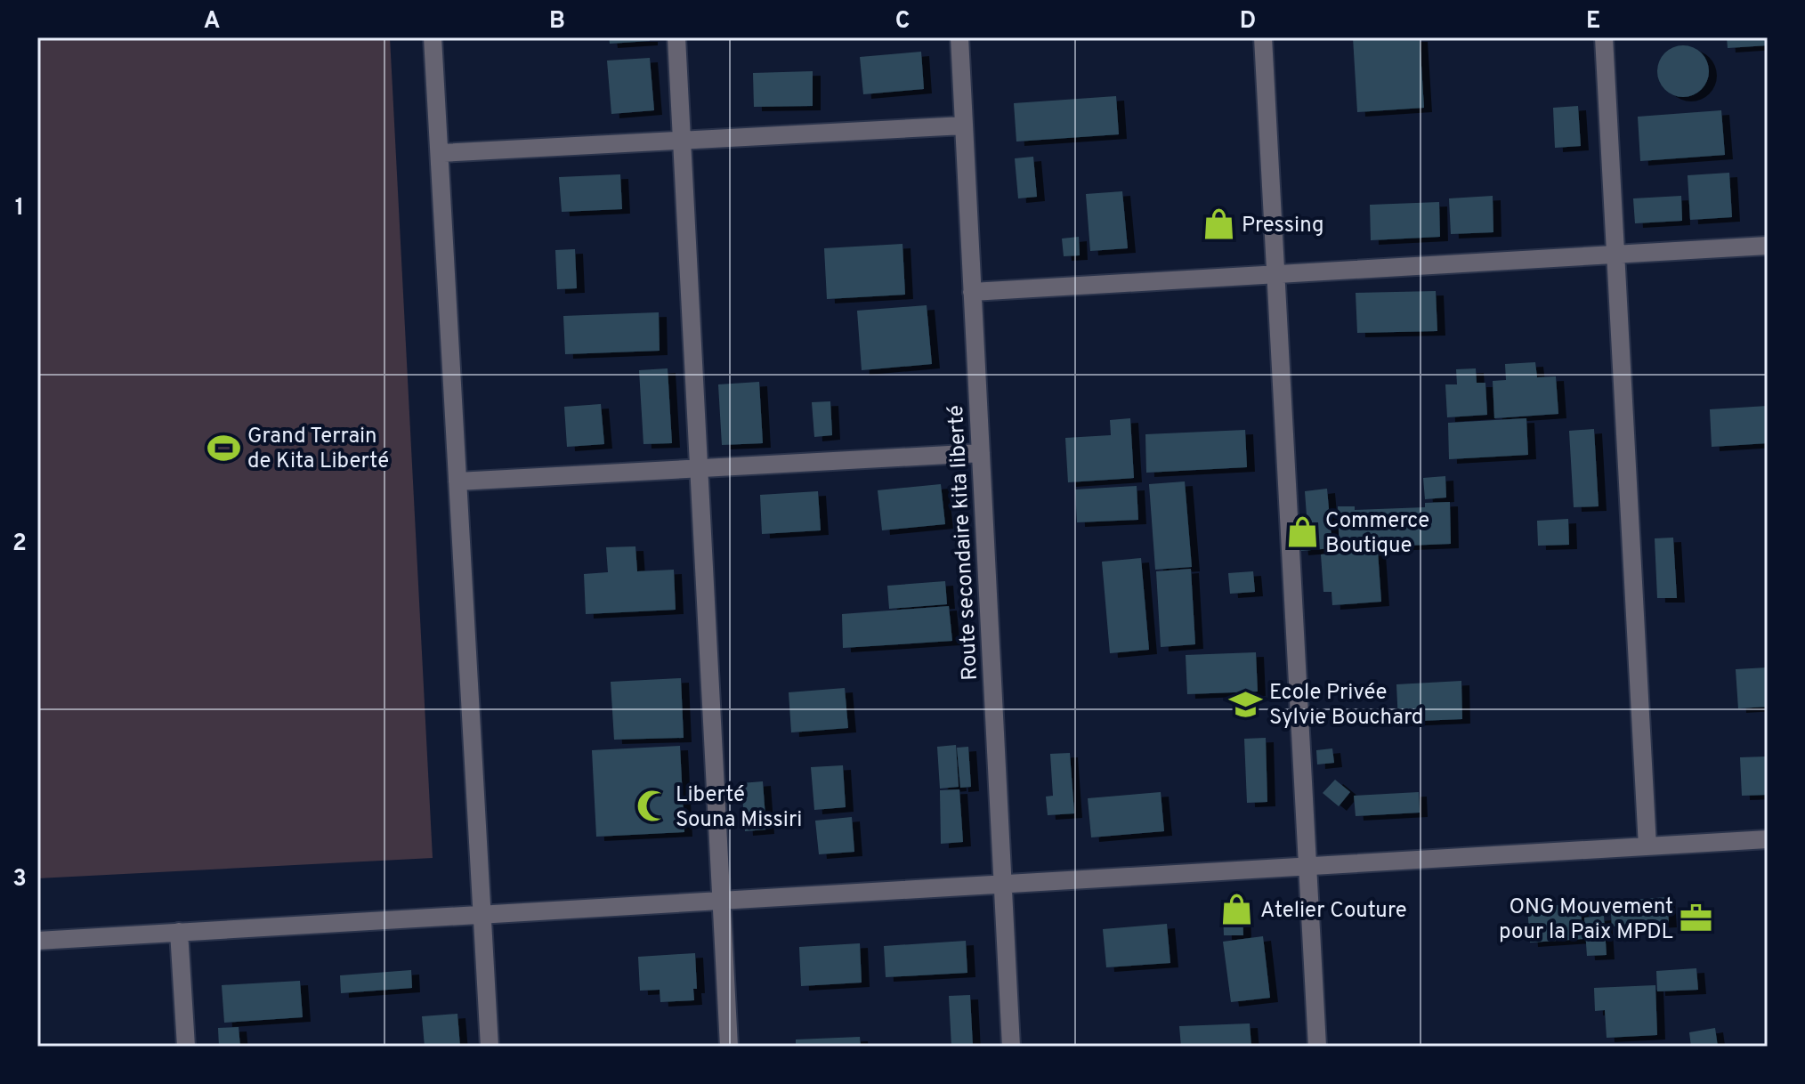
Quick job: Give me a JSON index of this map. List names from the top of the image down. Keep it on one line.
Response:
{"streets":{"street":["Route secondaire kita liberté"]},"places":{"shop":["Pressing","Commerce Boutique","Atelier Couture"],"sports":["Grand Terrain de Kita Liberté"],"school or university":["Ecole Privée Sylvie Bouchard"],"mosque":["Liberté Souna Missiri"],"office":["ONG Mouvement pour la Paix MPDL"]},"grid":{"columns":["A","B","C","D","E"],"rows":["1","2","3"]}}
